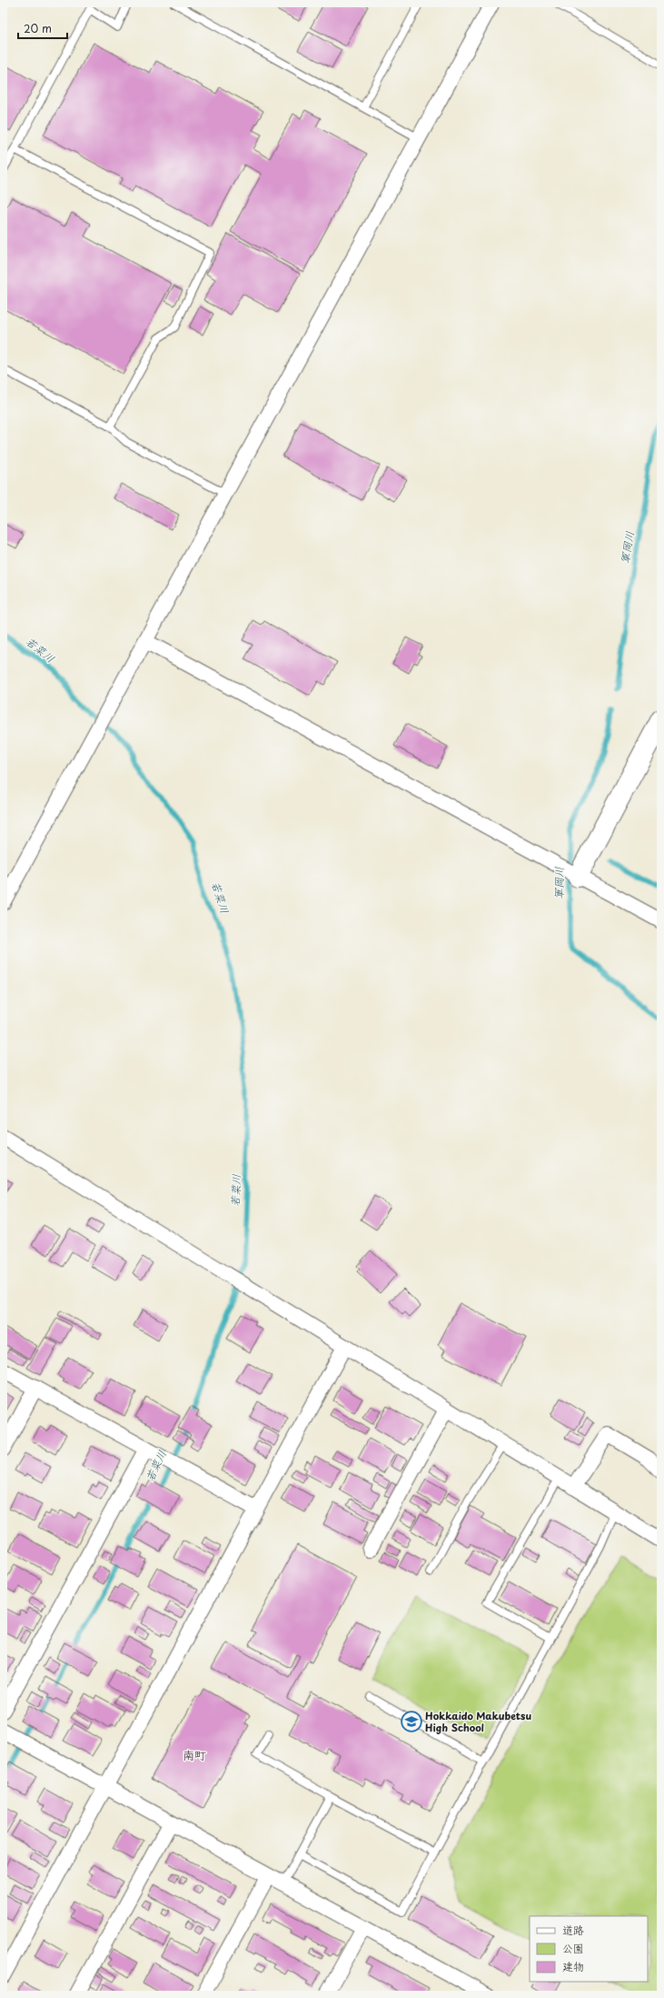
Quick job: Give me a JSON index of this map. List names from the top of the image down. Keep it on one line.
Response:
{"districts":["南町"],"water":["軍岡川","若菜川"],"places":{"school or university":["Hokkaido Makubetsu High School"]},"legend":["道路","公園","建物"],"scale_bar":"20 m"}
